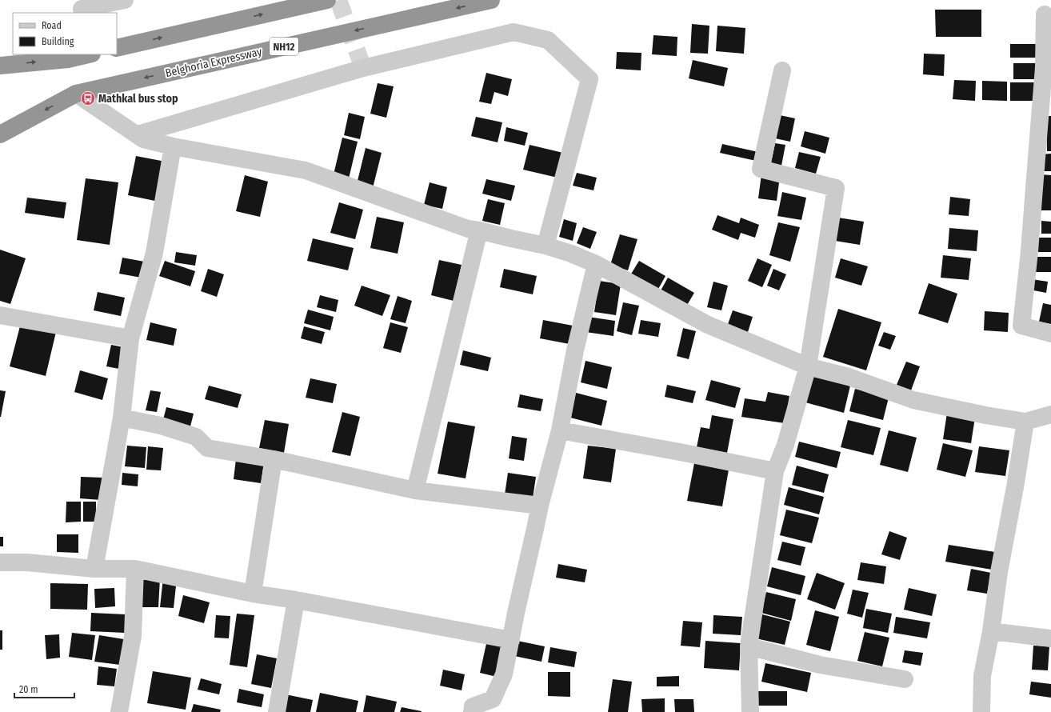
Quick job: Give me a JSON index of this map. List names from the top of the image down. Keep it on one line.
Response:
{"streets":{"highway":["NH12","Belghoria Expressway"]},"places":{"bus stop":["Mathkal bus stop"]},"legend":["Road","Building"],"scale_bar":"20 m"}
